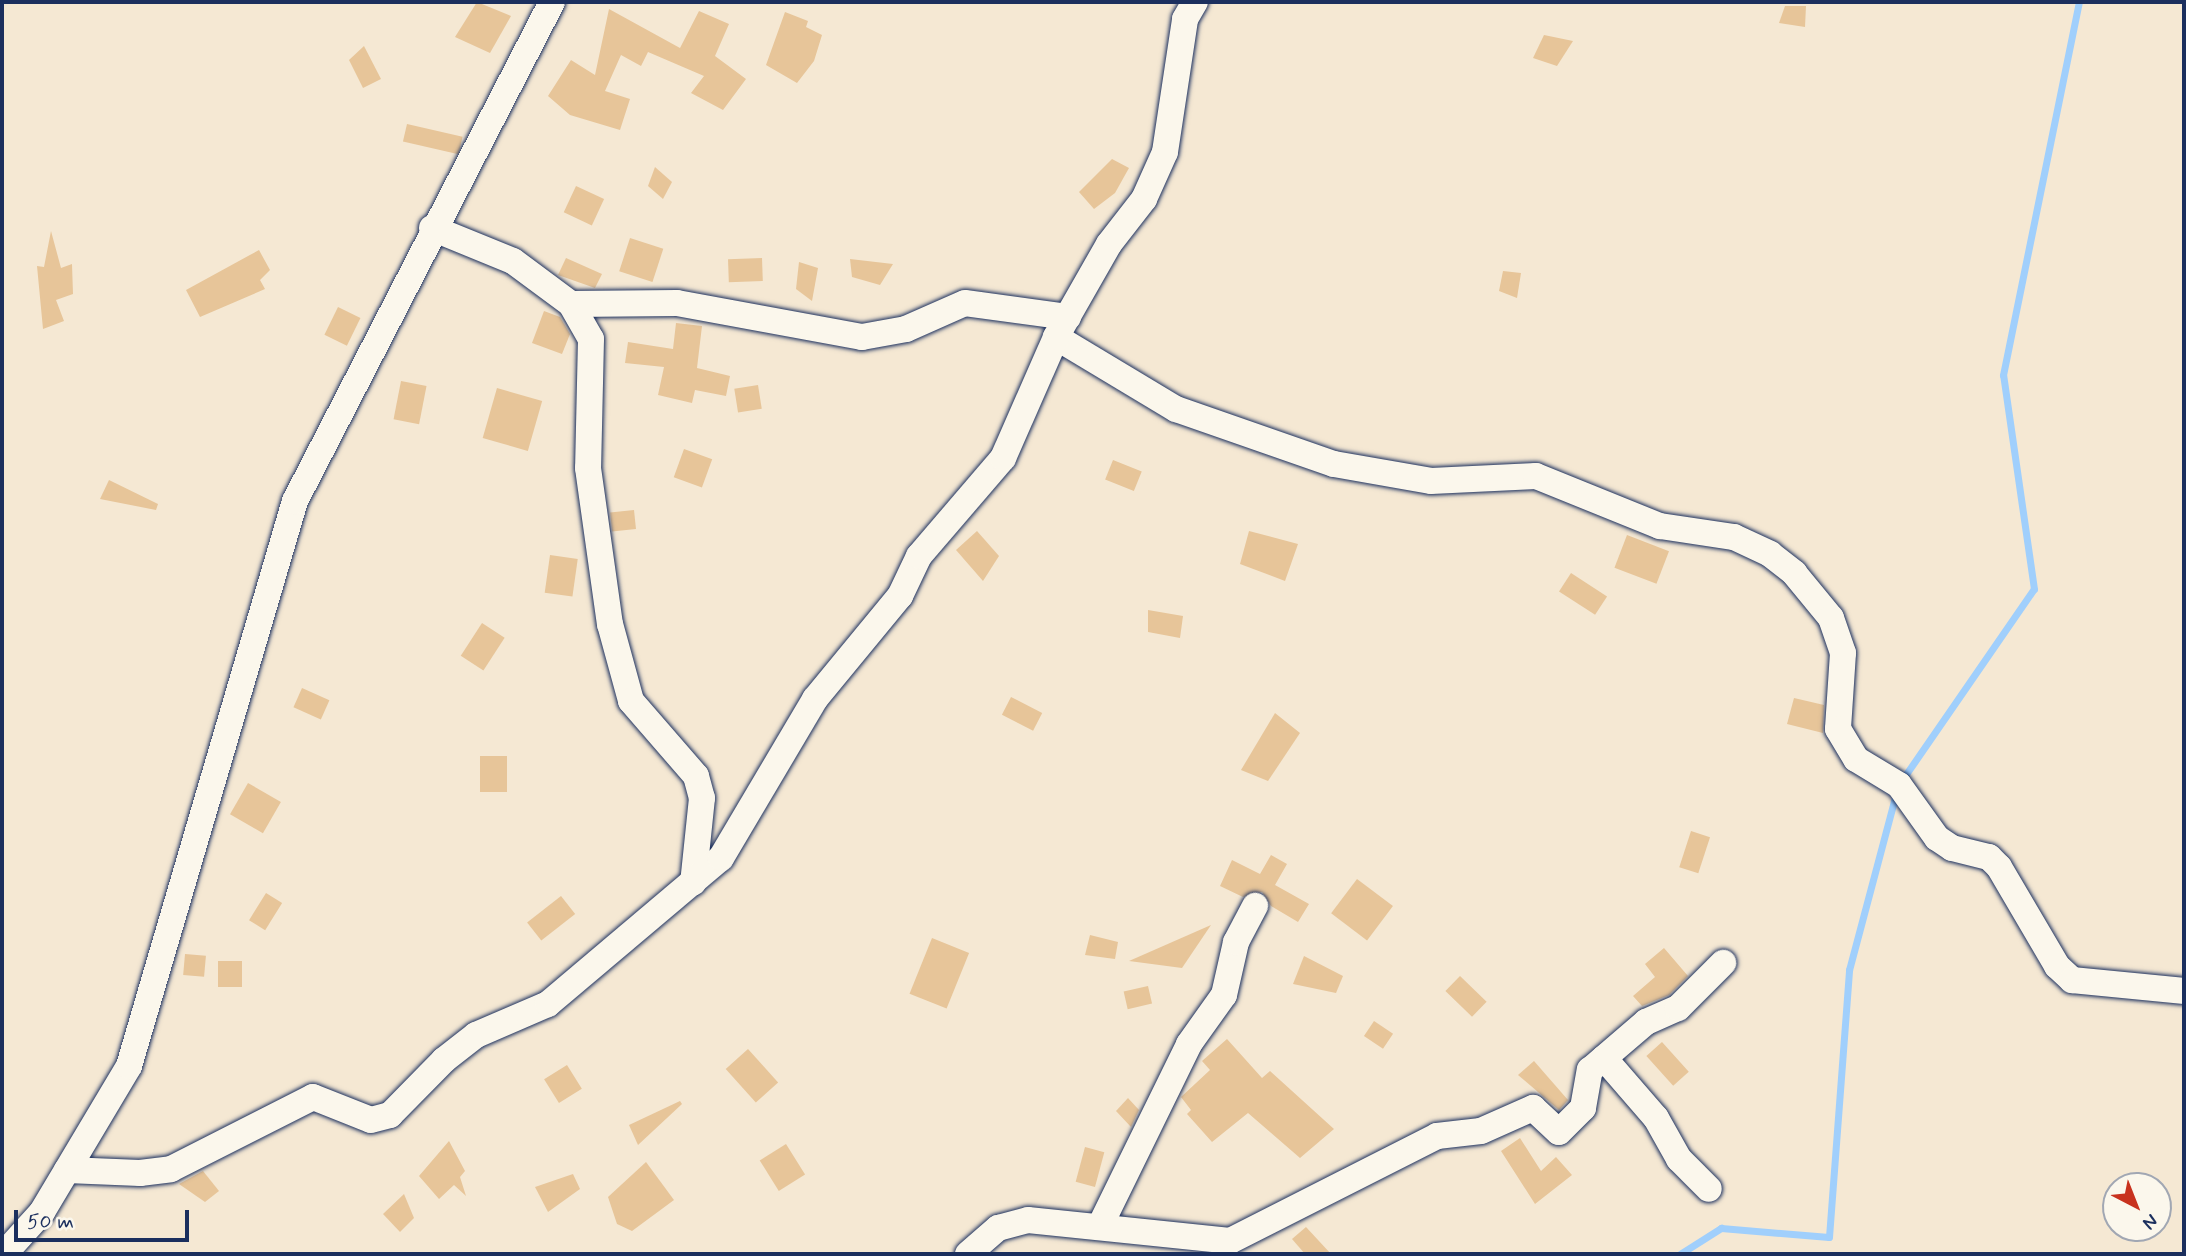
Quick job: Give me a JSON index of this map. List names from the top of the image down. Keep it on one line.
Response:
{"scale_bar":"50 m","north":"bottom right"}
